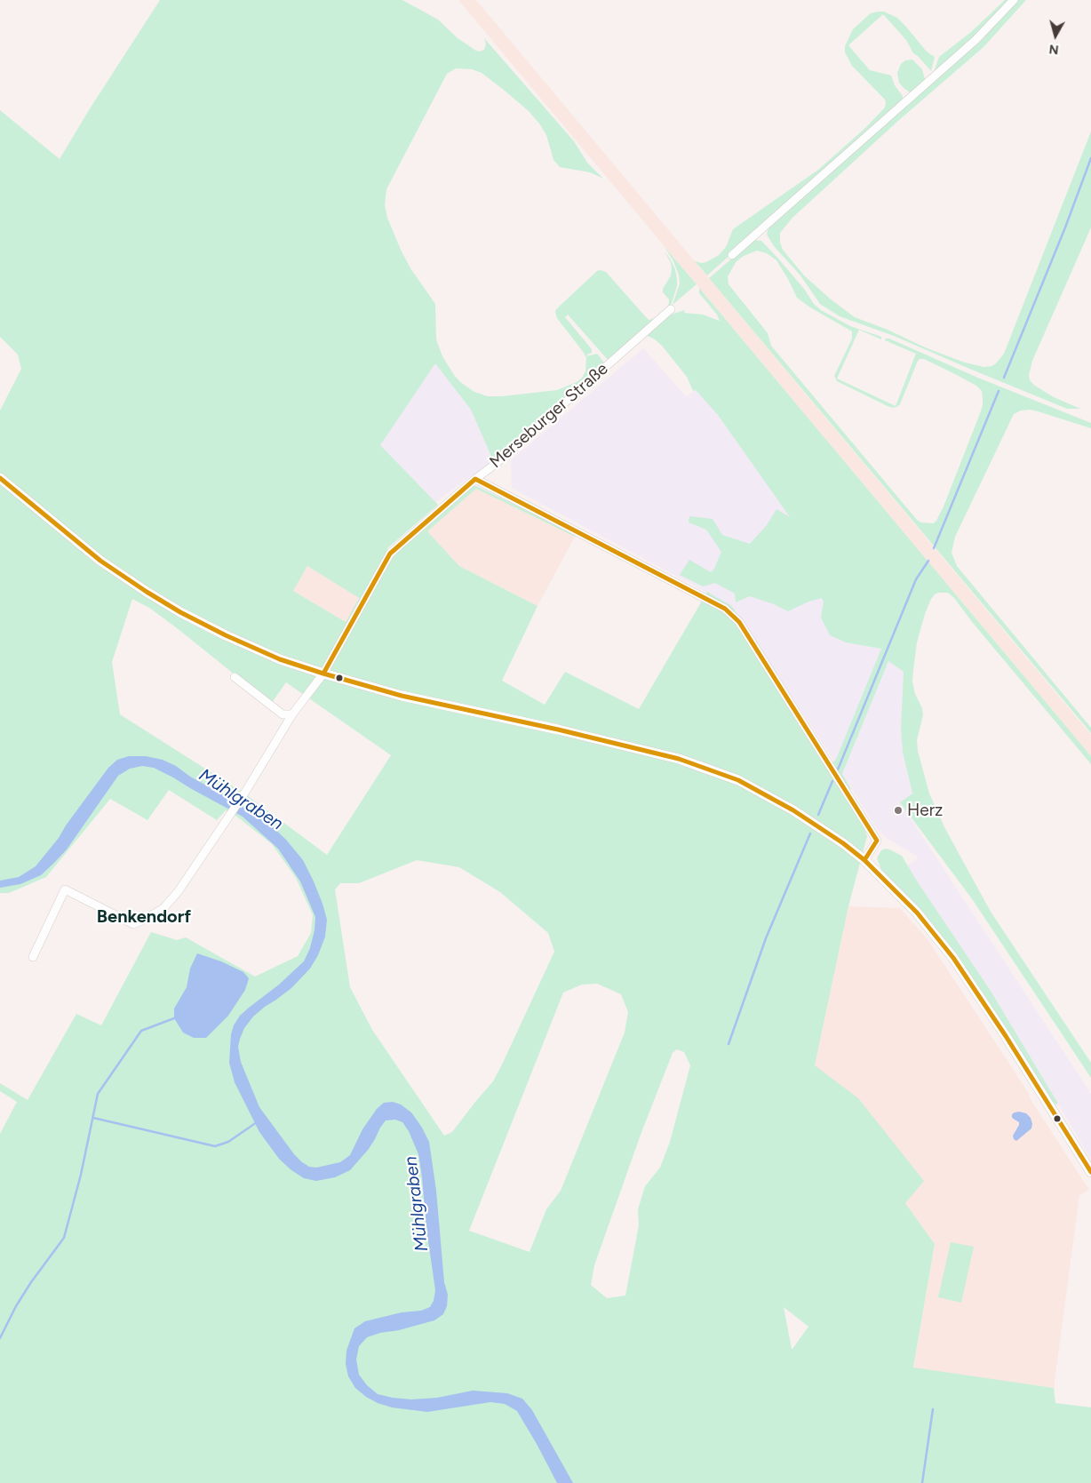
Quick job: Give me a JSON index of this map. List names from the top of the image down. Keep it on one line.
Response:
{"streets":{"street":["Merseburger Straße"]},"districts":["Benkendorf"],"water":["Mühlgraben"],"places":["Herz"],"north":"bottom"}
